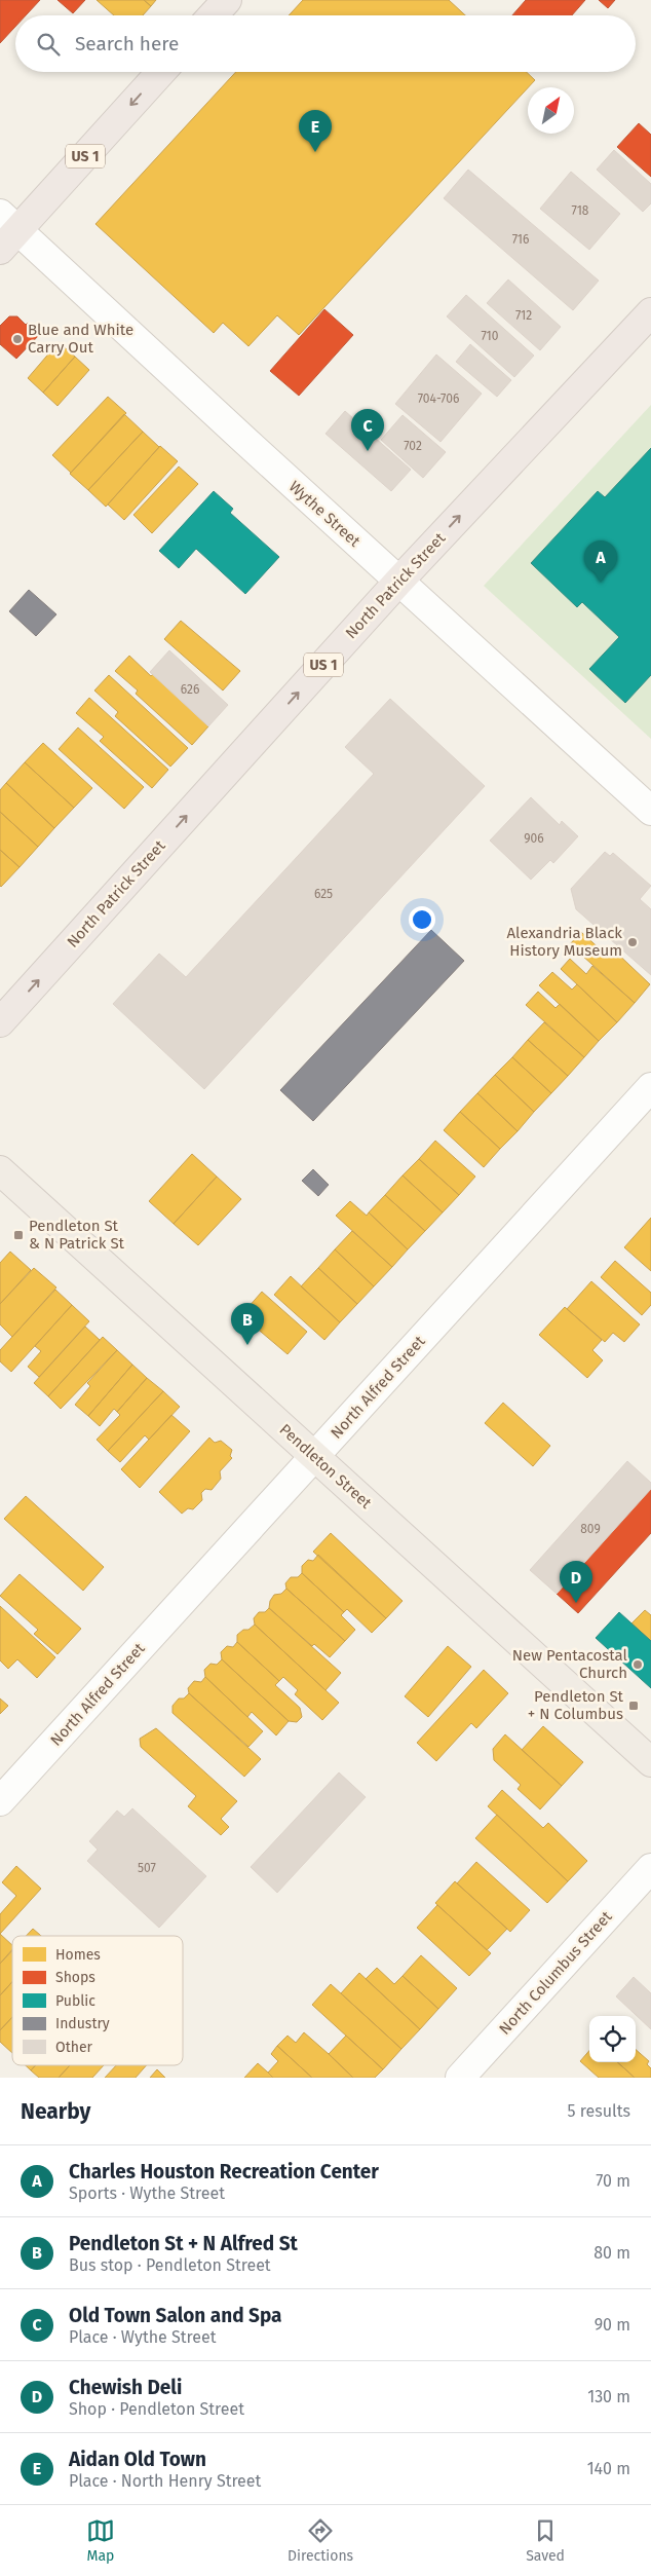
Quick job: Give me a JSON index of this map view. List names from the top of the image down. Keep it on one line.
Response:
{"streets":{"highway":["US 1","North Patrick Street"],"main road":["Pendleton Street"],"street":["Wythe Street","North Alfred Street","North Columbus Street"]},"crossings":[["US 1","Wythe Street"],["Wythe Street","North Patrick Street"],["North Alfred Street","Pendleton Street"]],"one_way":["North Patrick Street"],"places":{"other":["Blue and White Carry Out","Alexandria Black History Museum","New Pentacostal Church"],"transit":["Pendleton St & N Patrick St","Pendleton St + N Columbus"]},"house_numbers":["718","716","712","710","704-706","702","626","906","625","809","507"],"legend":["Homes","Shops","Public","Industry","Other"],"north":"top right","page":{"search":"Search here","pins":["E","C","A","B","D"],"heading":["Nearby","5 results"],"list":[{"mark":"A","name":"Charles Houston Recreation Center","note":"Sports · Wythe Street","value":"70 m"},{"mark":"B","name":"Pendleton St + N Alfred St","note":"Bus stop · Pendleton Street","value":"80 m"},{"mark":"C","name":"Old Town Salon and Spa","note":"Place · Wythe Street","value":"90 m"},{"mark":"D","name":"Chewish Deli","note":"Shop · Pendleton Street","value":"130 m"},{"mark":"E","name":"Aidan Old Town","note":"Place · North Henry Street","value":"140 m"}],"nav":["Map","Directions","Saved"]}}
